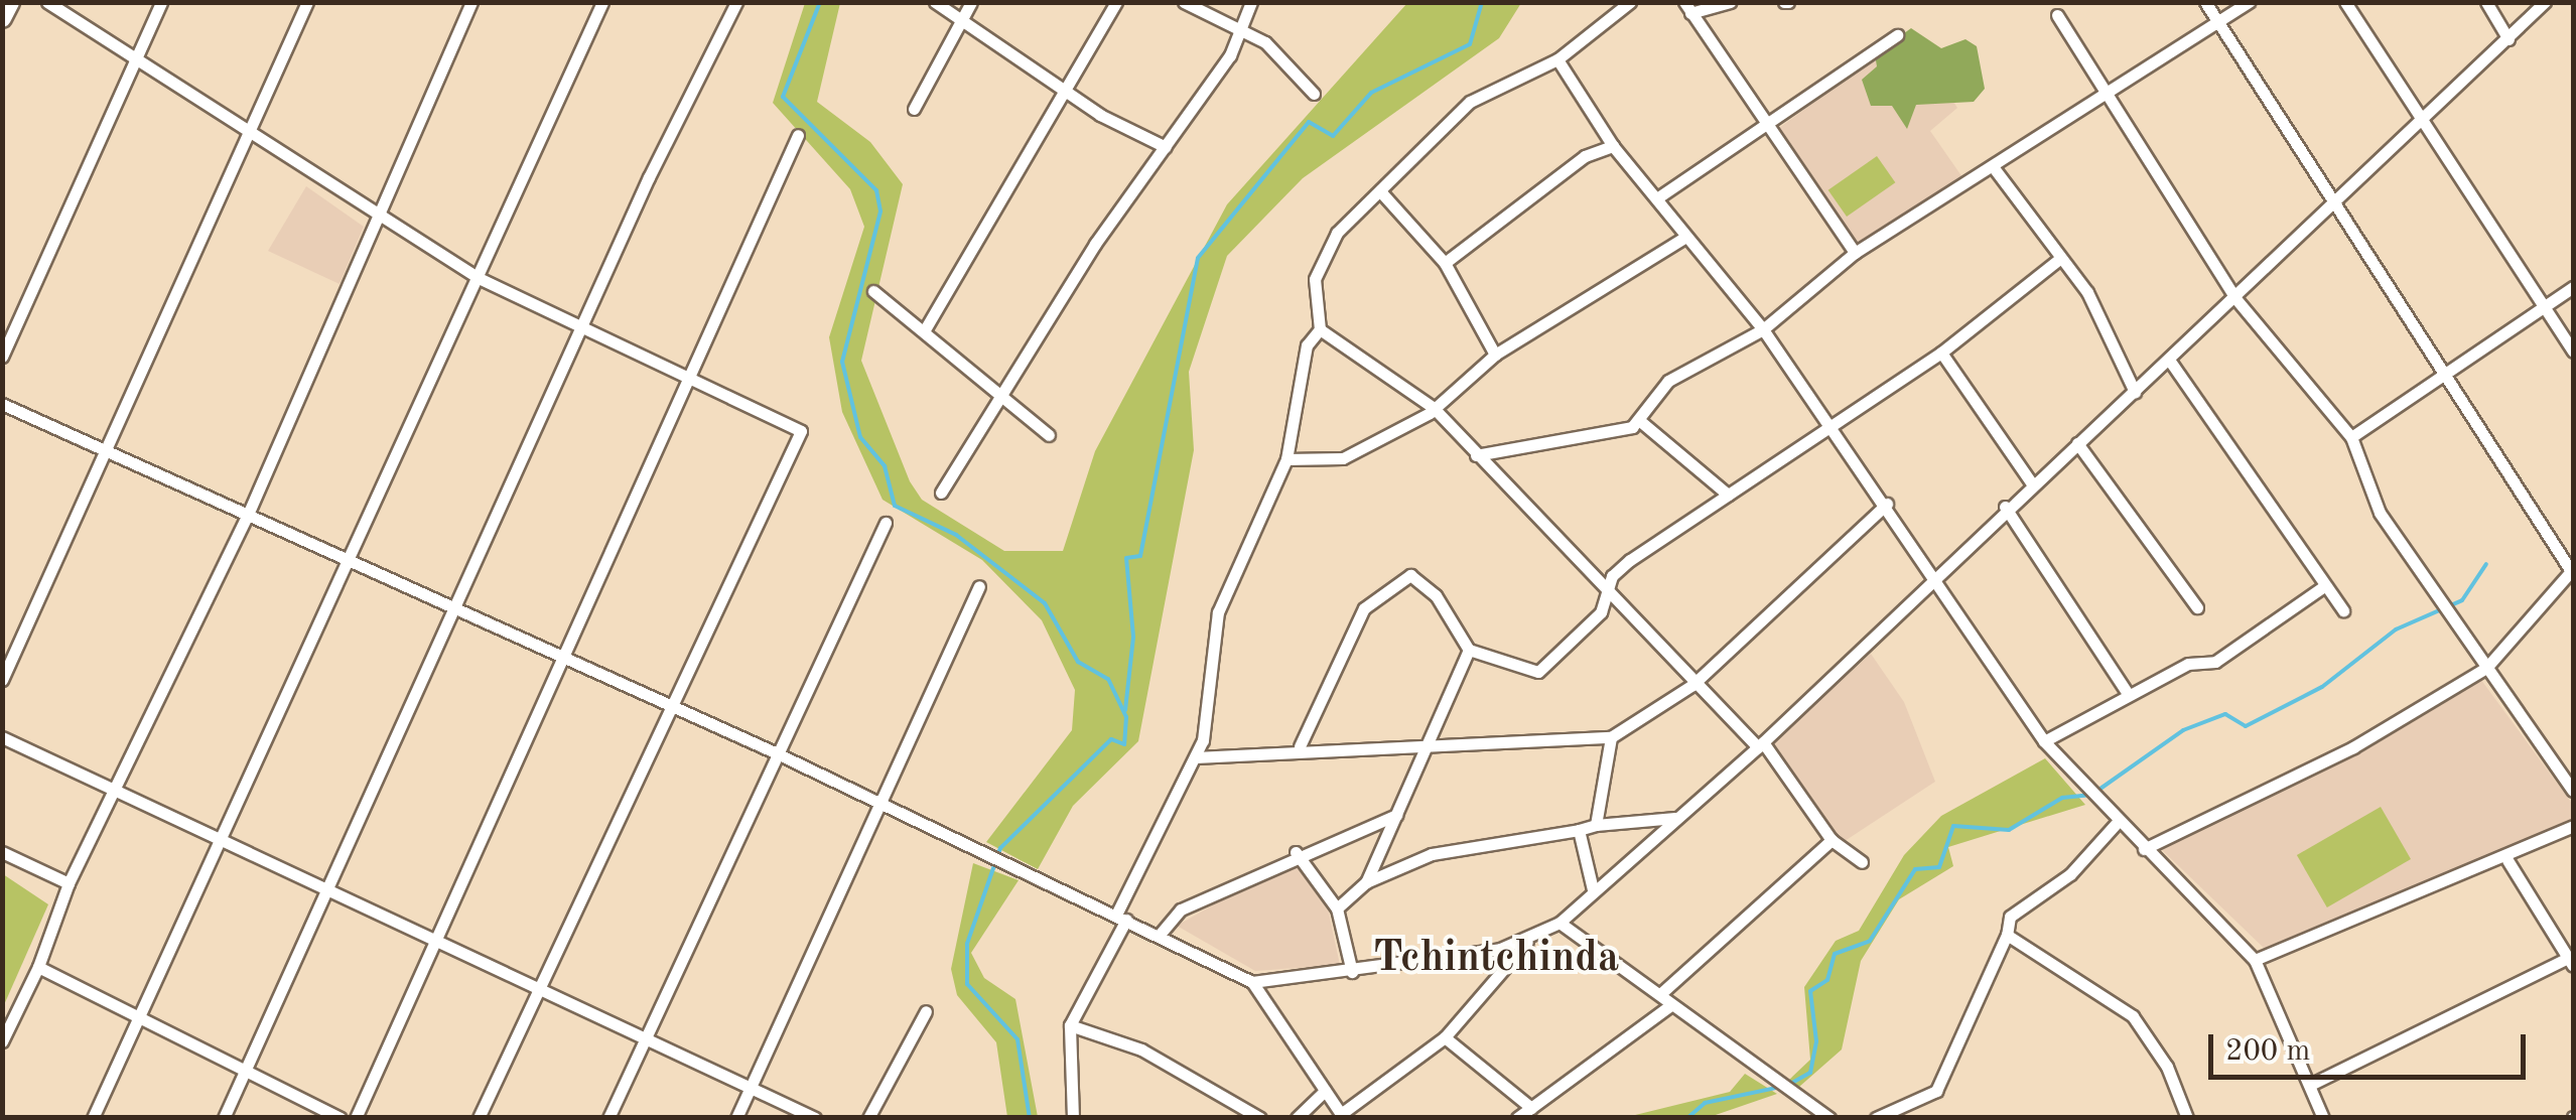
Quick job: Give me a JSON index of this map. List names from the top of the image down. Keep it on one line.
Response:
{"districts":["Tchintchinda"],"scale_bar":"200 m"}
